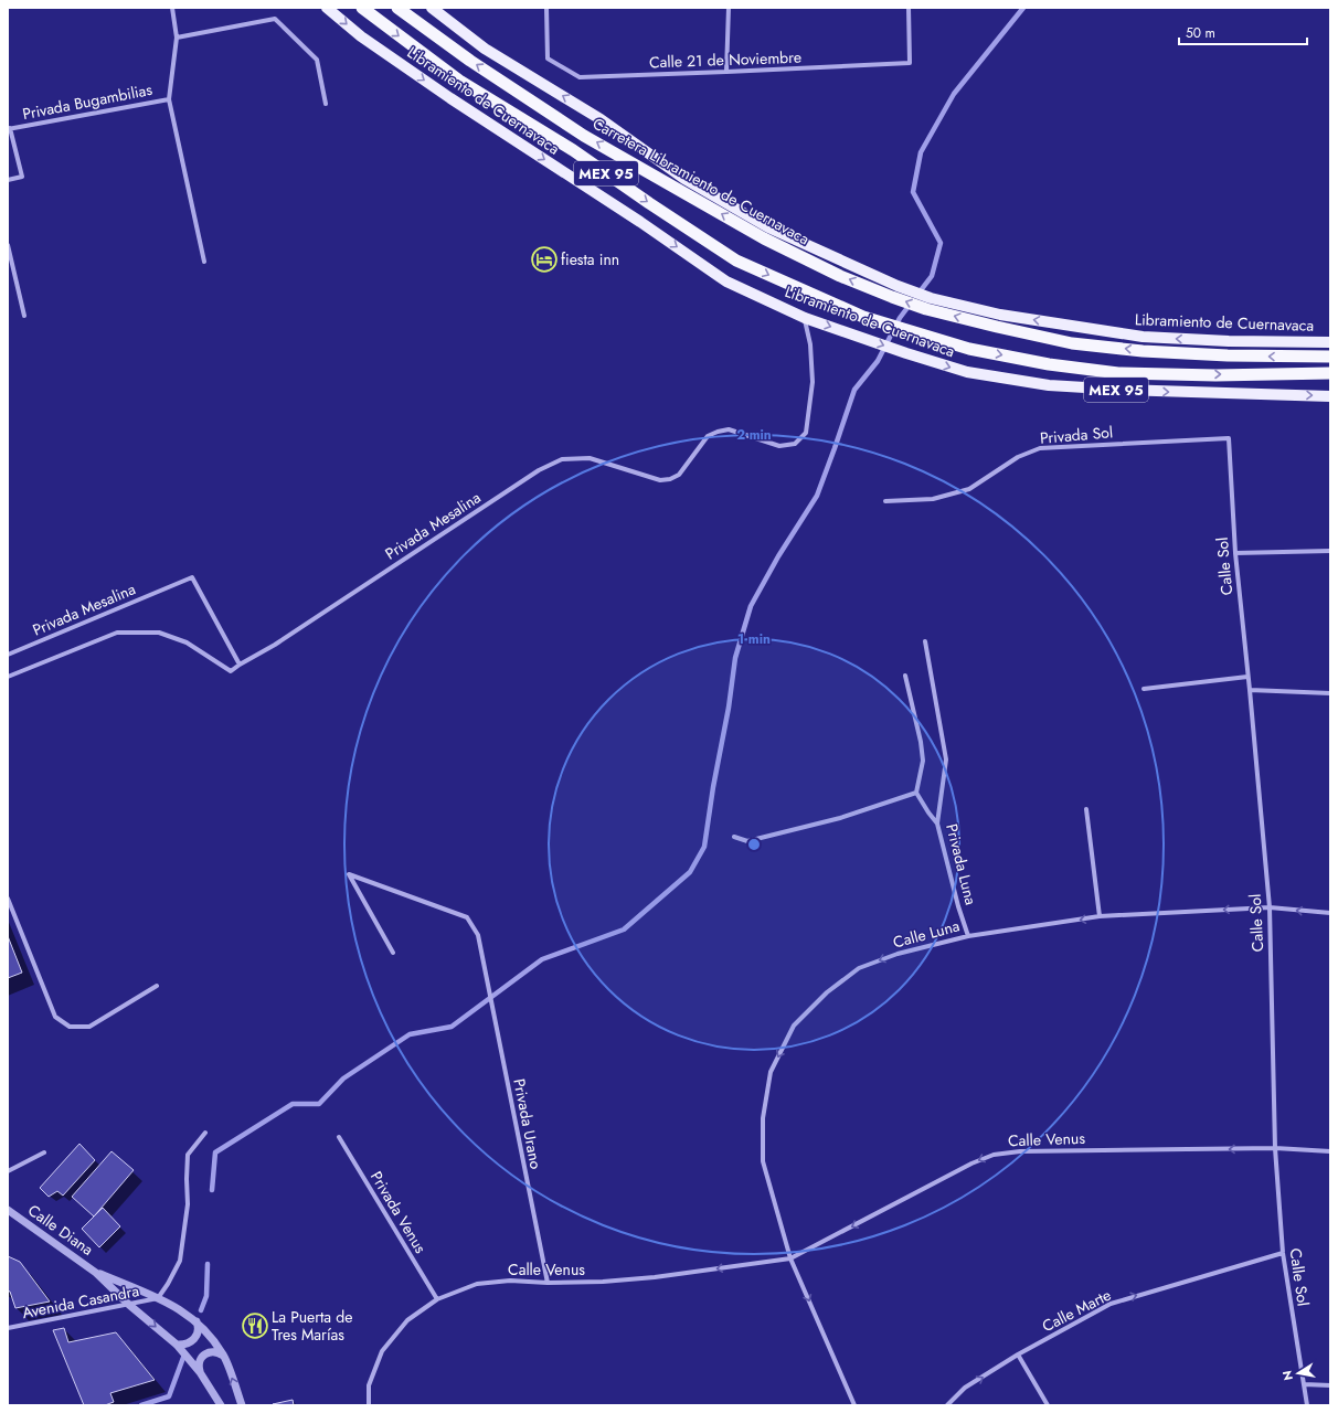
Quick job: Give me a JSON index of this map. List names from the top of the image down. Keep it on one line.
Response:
{"streets":{"highway":["MEX 95","Carretera Libramiento de Cuernavaca"],"main road":["Libramiento de Cuernavaca"],"street":["Calle 21 de Noviembre","Privada Bugambilias","Privada Sol","Privada Mesalina","Calle Sol","Privada Luna","Calle Luna","Privada Urano","Calle Venus","Privada Venus","Calle Diana","Avenida Casandra","Calle Marte"]},"crossings":[["Libramiento de Cuernavaca","Carretera Libramiento de Cuernavaca"],["Libramiento de Cuernavaca","Privada Mesalina"],["MEX 95","Carretera Libramiento de Cuernavaca"],["Privada Sol","Calle Sol"],["Calle Sol","Calle Luna"],["Calle Sol","Calle Venus"],["Calle Sol","Calle Marte"],["Privada Luna","Calle Luna"],["Calle Luna","Calle Venus"],["Privada Urano","Calle Venus"],["Calle Venus","Privada Venus"],["Calle Diana","Avenida Casandra"]],"one_way":["Calle Venus","Calle Marte"],"places":{"hotel":["fiesta inn"],"restaurant":["La Puerta de Tres Marías"]},"scale_bar":"50 m","north":"left","rings":["2 min","1 min"]}
